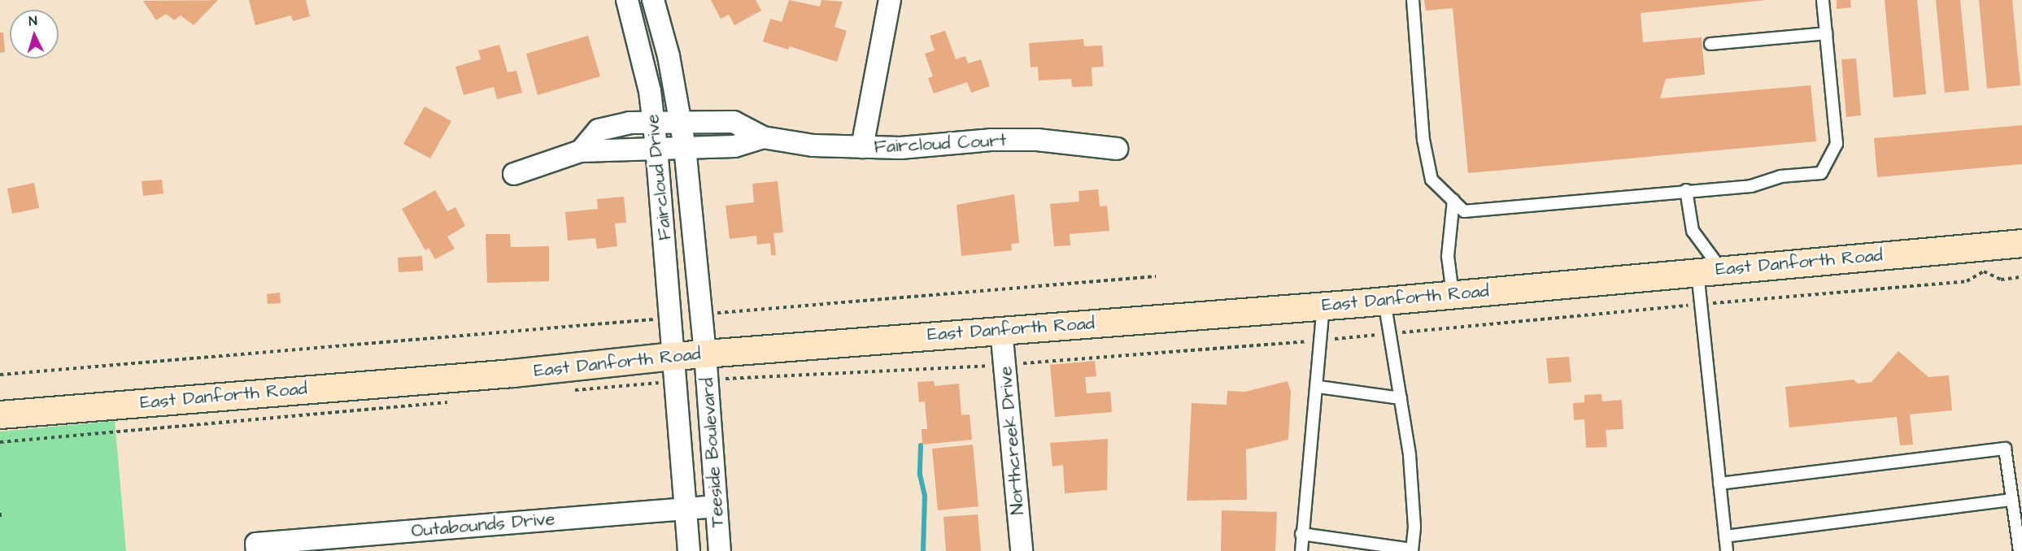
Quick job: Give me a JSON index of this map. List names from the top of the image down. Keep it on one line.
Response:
{"streets":{"street":["Faircloud Court","Faircloud Drive","East Danforth Road","Northcreek Drive","Teeside Boulevard","Outabounds Drive"]},"crossings":[["Faircloud Court","Faircloud Drive"],["Faircloud Drive","East Danforth Road"],["Faircloud Drive","Teeside Boulevard"],["East Danforth Road","Northcreek Drive"],["East Danforth Road","Teeside Boulevard"],["Teeside Boulevard","Outabounds Drive"]],"north":"top"}
